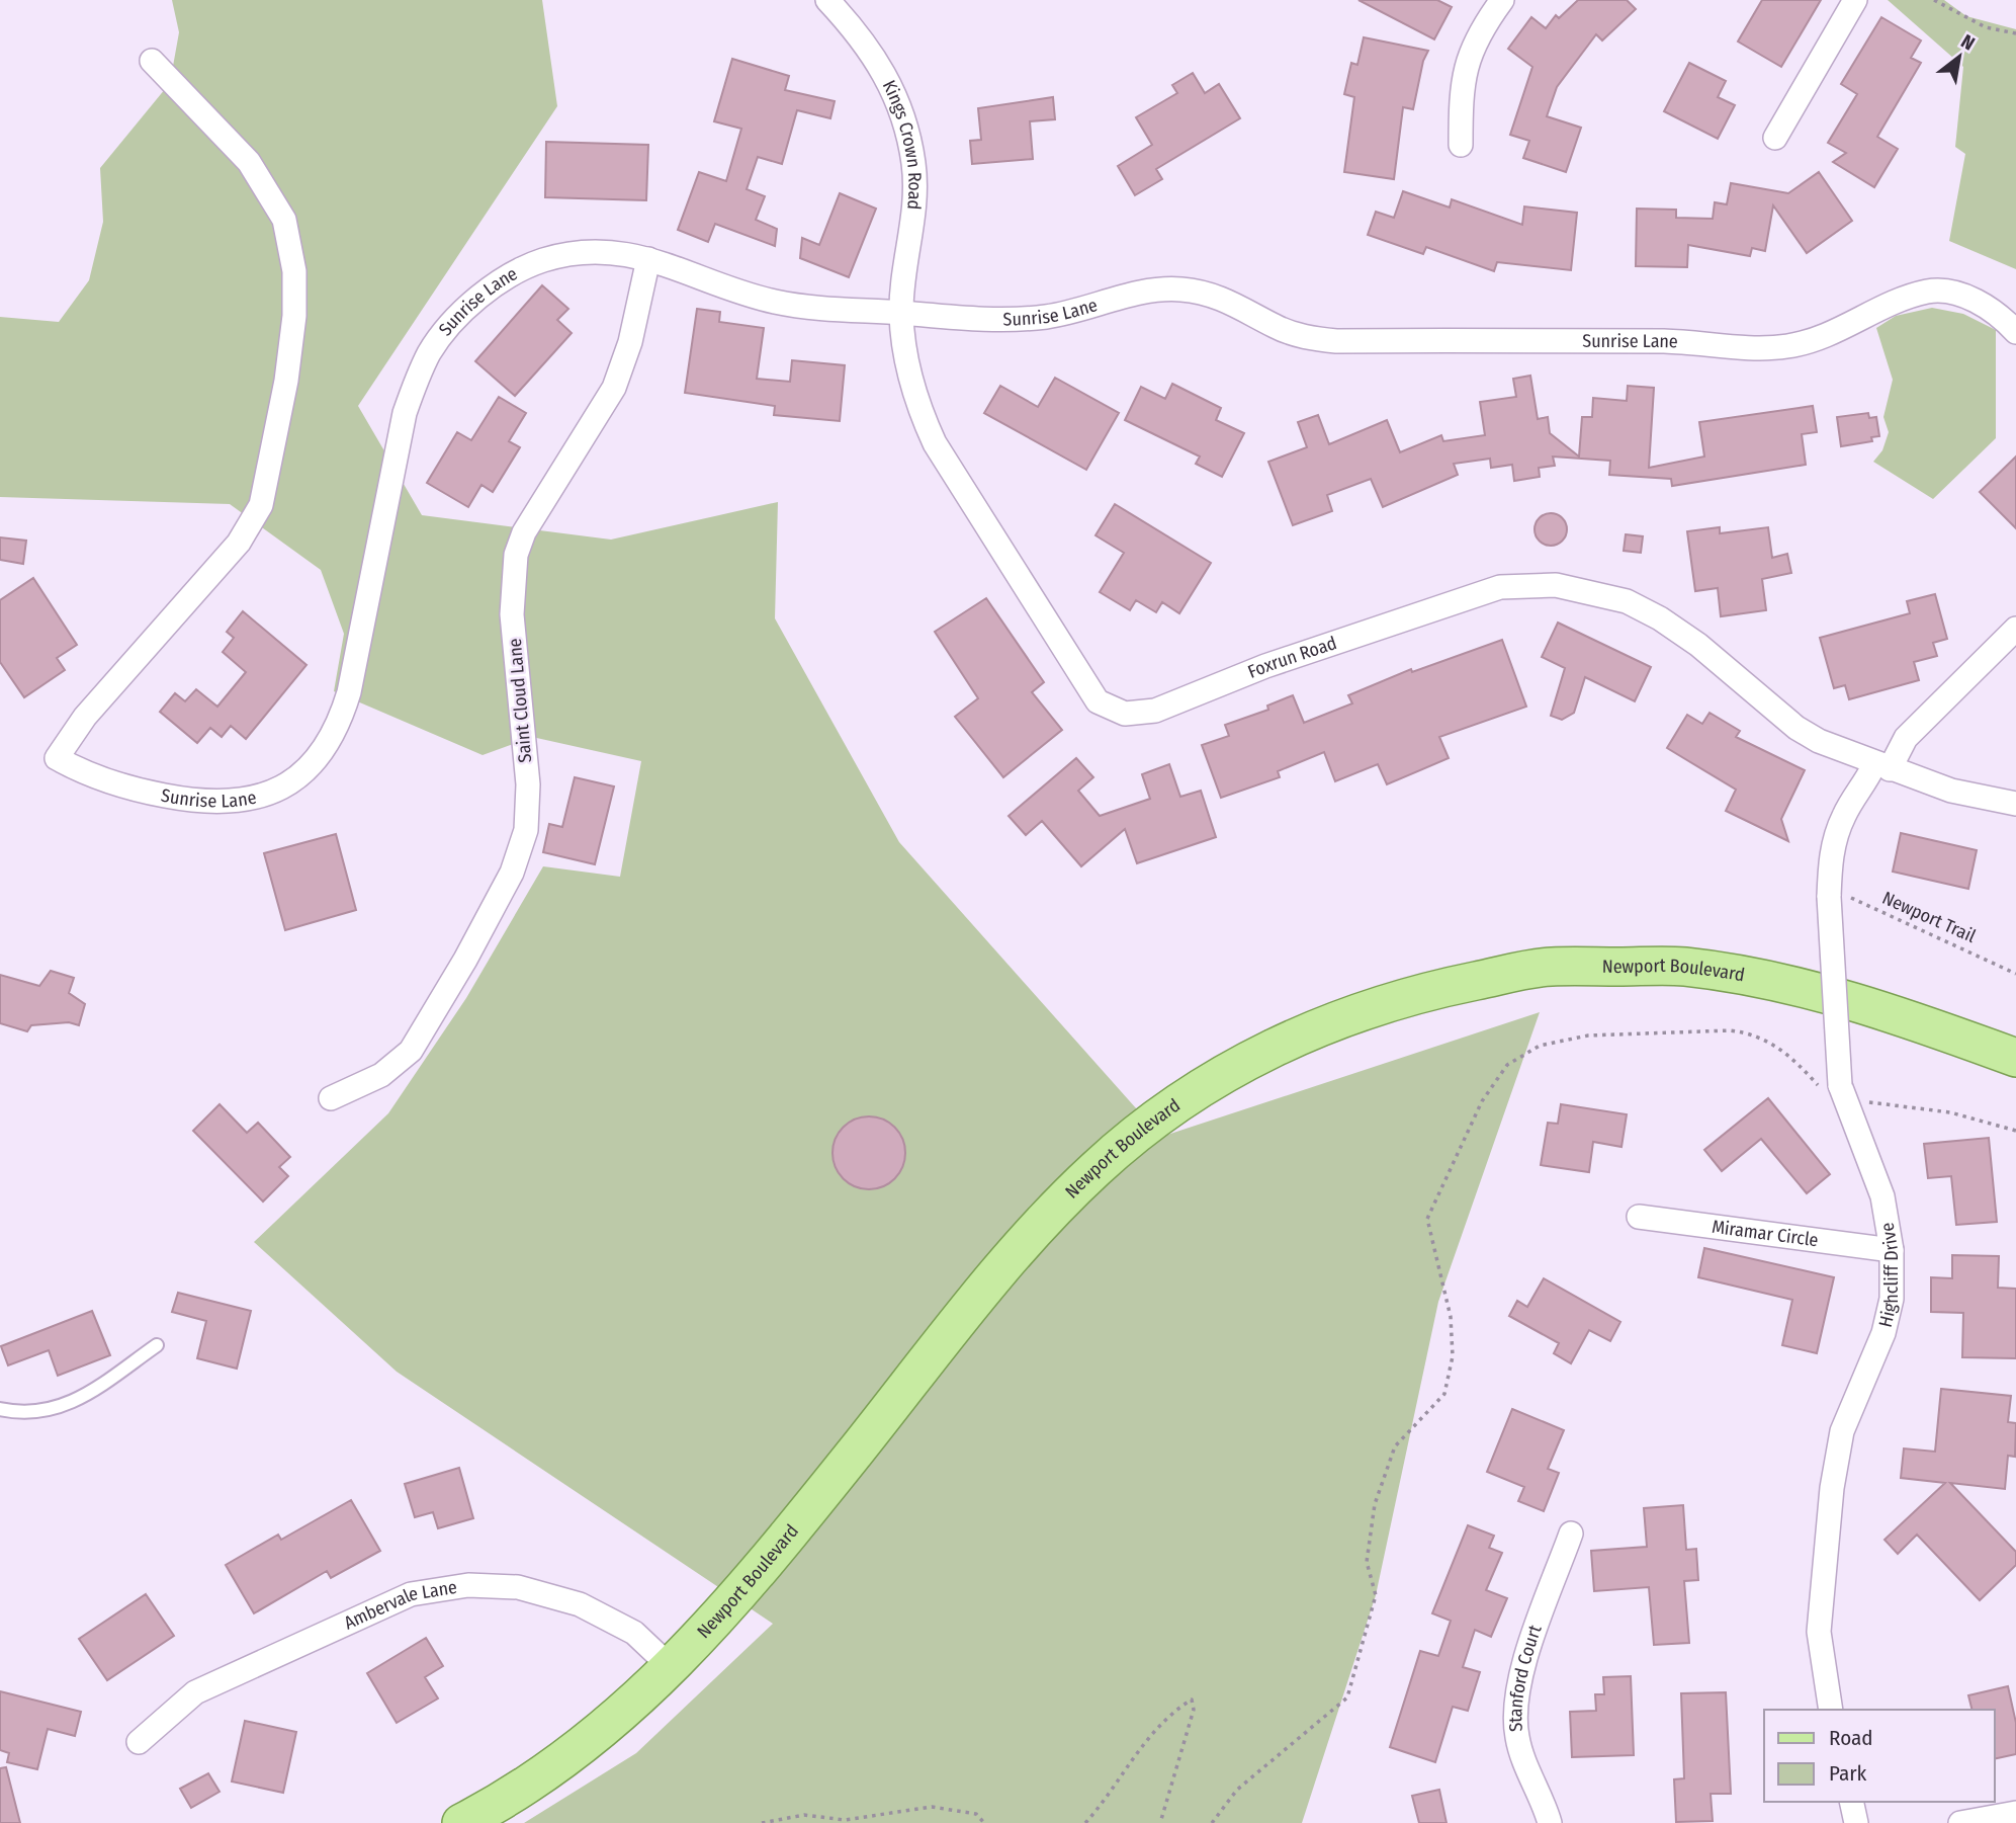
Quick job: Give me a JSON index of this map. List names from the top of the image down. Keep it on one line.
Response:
{"streets":{"main road":["Newport Boulevard"],"street":["Kings Crown Road","Sunrise Lane","Foxrun Road","Saint Cloud Lane","Miramar Circle","Highcliff Drive","Ambervale Lane","Stanford Court"],"path":["Newport Trail"]},"crossings":[["Kings Crown Road","Sunrise Lane"],["Kings Crown Road","Foxrun Road"],["Sunrise Lane","Foxrun Road"],["Sunrise Lane","Saint Cloud Lane"],["Foxrun Road","Highcliff Drive"],["Newport Trail","Highcliff Drive"],["Newport Boulevard","Ambervale Lane"],["Miramar Circle","Highcliff Drive"]],"legend":["Road","Park"],"north":"top right"}
